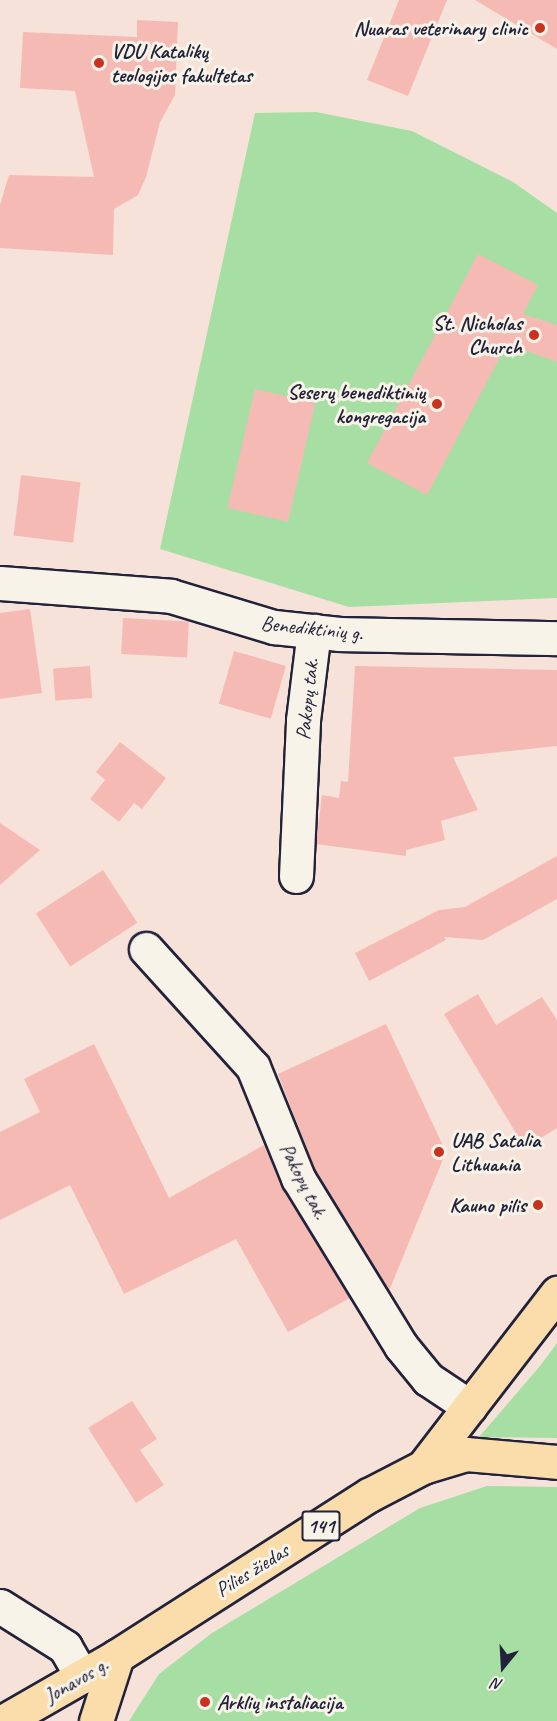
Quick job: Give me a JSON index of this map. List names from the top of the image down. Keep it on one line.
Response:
{"streets":{"main road":["141","Pilies žiedas","Jonavos g."],"street":["Benediktinių g.","Pakopų tak."]},"crossings":[["Benediktinių g.","Pakopų tak."],["Pakopų tak.","141"],["141","Pilies žiedas"],["Pilies žiedas","Jonavos g."]],"places":["Nuaras veterinary clinic","VDU Katalikų teologijos fakultetas","St. Nicholas Church","Seserų benediktinių kongregacija","UAB Satalia Lithuania","Kauno pilis","Arklių instaliacija"],"north":"bottom"}
